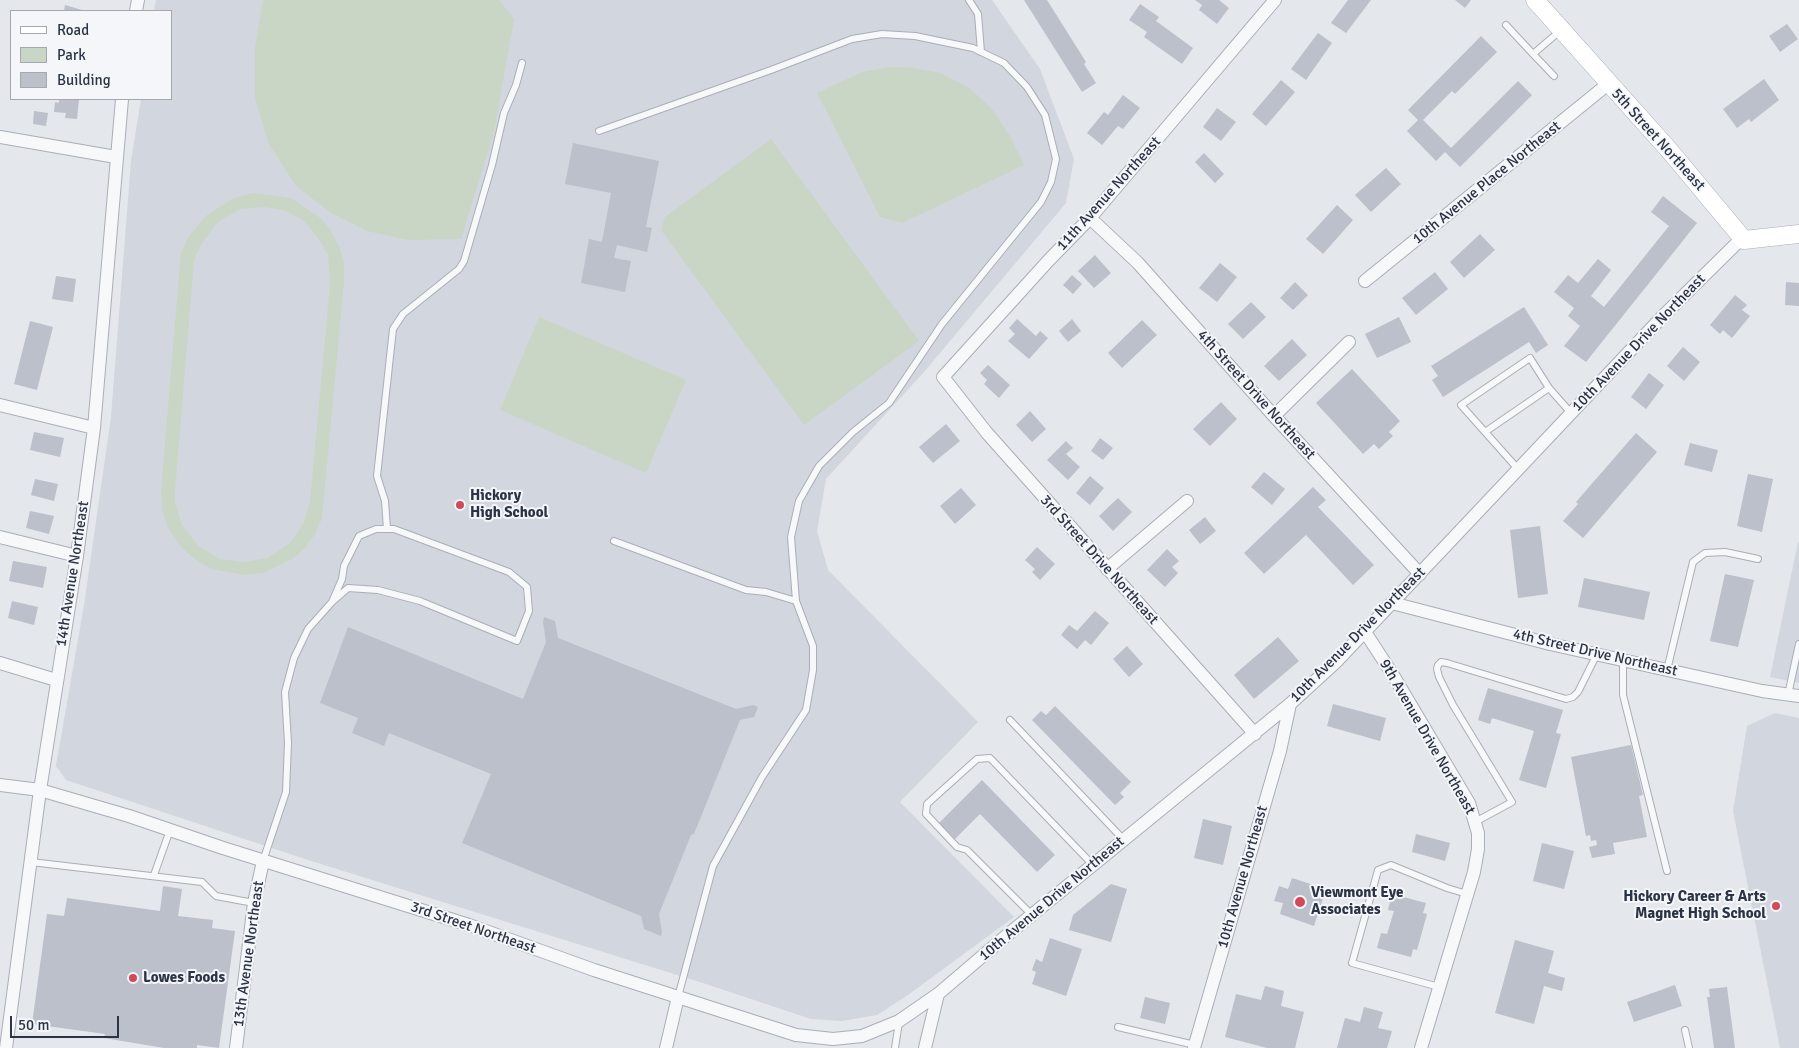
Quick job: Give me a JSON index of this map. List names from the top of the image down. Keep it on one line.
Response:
{"streets":{"street":["5th Street Northeast","10th Avenue Place Northeast","11th Avenue Northeast","10th Avenue Drive Northeast","4th Street Drive Northeast","3rd Street Drive Northeast","14th Avenue Northeast","9th Avenue Drive Northeast","10th Avenue Northeast","3rd Street Northeast","13th Avenue Northeast"]},"crossings":[["5th Street Northeast","10th Avenue Place Northeast"],["5th Street Northeast","10th Avenue Drive Northeast"],["11th Avenue Northeast","4th Street Drive Northeast"],["11th Avenue Northeast","3rd Street Drive Northeast"],["10th Avenue Drive Northeast","4th Street Drive Northeast"],["10th Avenue Drive Northeast","3rd Street Drive Northeast"],["10th Avenue Drive Northeast","9th Avenue Drive Northeast"],["10th Avenue Drive Northeast","10th Avenue Northeast"],["10th Avenue Drive Northeast","3rd Street Northeast"],["14th Avenue Northeast","3rd Street Northeast"],["3rd Street Northeast","13th Avenue Northeast"]],"places":["Hickory High School","Viewmont Eye Associates","Hickory Career & Arts Magnet High School","Lowes Foods"],"legend":["Road","Park","Building"],"scale_bar":"50 m"}
